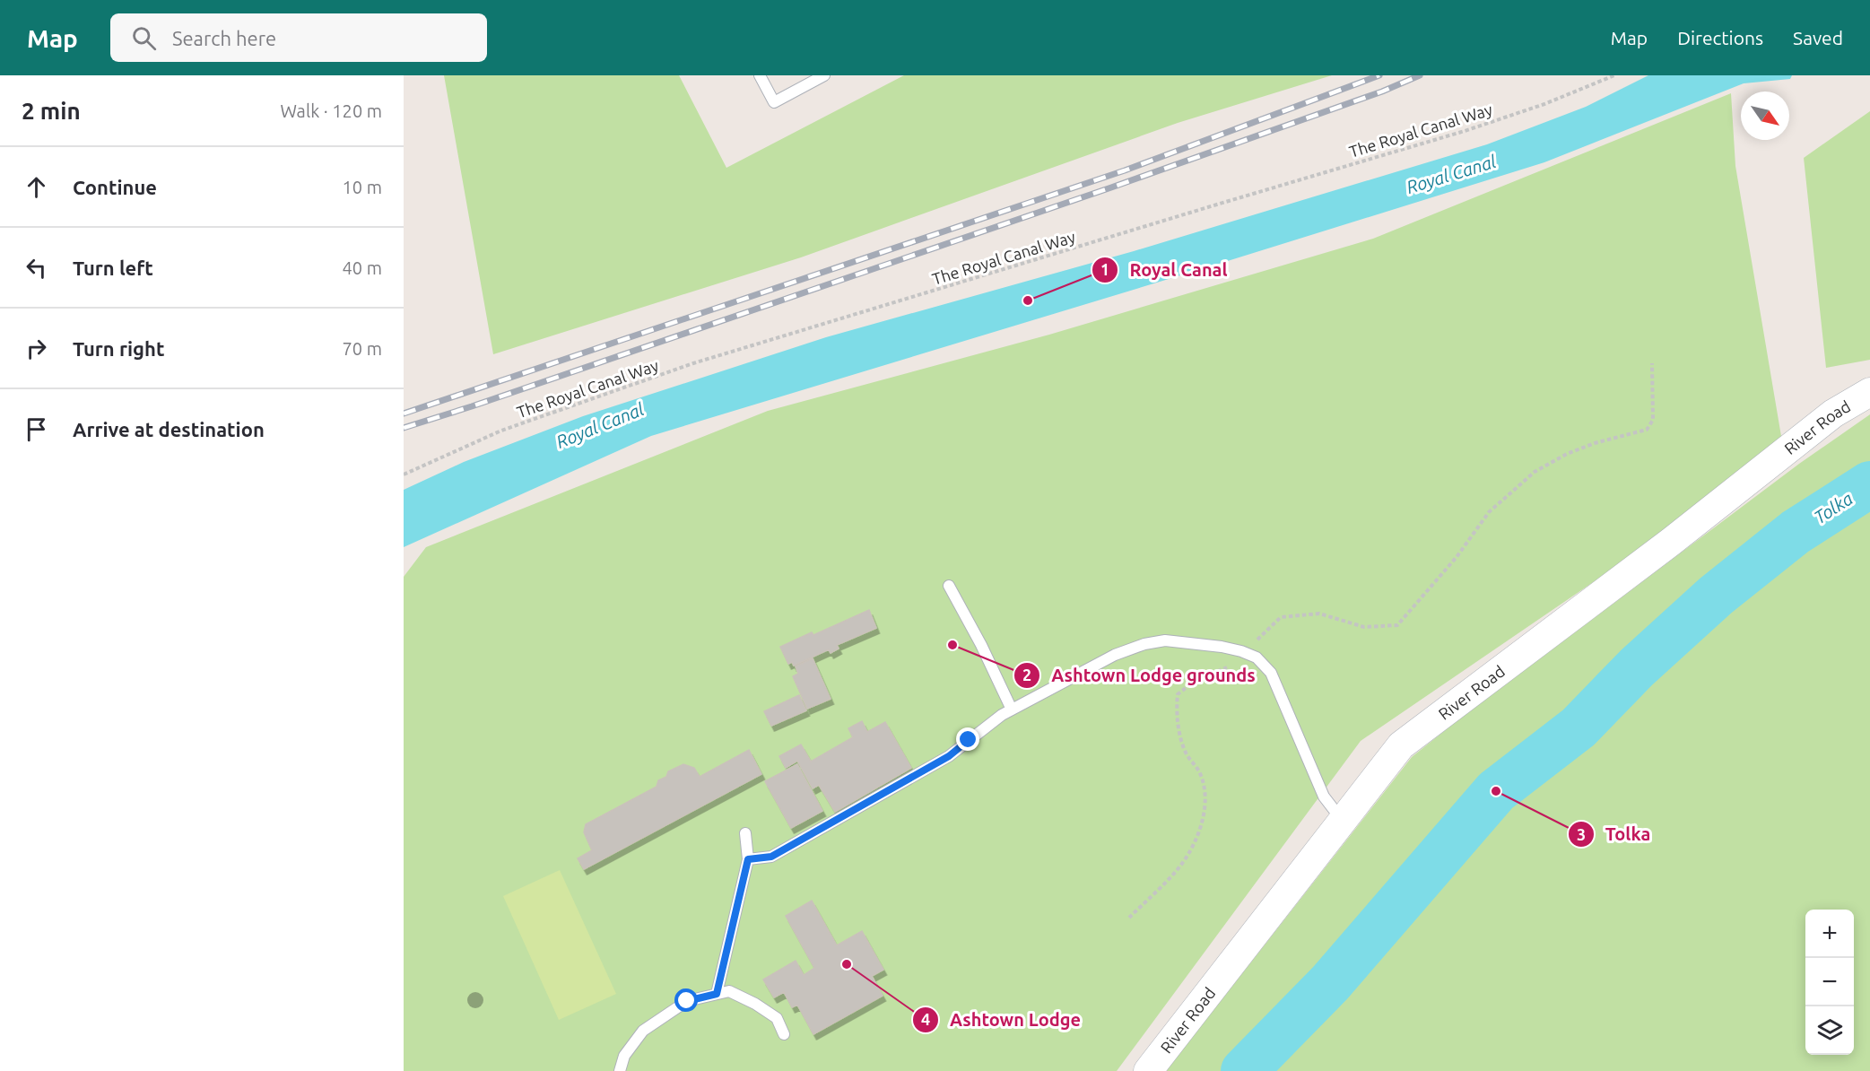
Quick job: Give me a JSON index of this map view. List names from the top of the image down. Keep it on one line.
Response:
{"streets":{"main road":["River Road"],"path":["The Royal Canal Way"]},"water":["Royal Canal","Tolka"],"places":["Royal Canal","Ashtown Lodge grounds","Tolka","Ashtown Lodge"],"north":"bottom right","page":{"header":"Map","search":"Search here","nav":["Map","Directions","Saved"],"heading":["2 min","Walk · 120 m"],"list":[["Continue","10 m"],["Turn left","40 m"],["Turn right","70 m"],"Arrive at destination"],"map_buttons":["+","−"]}}
